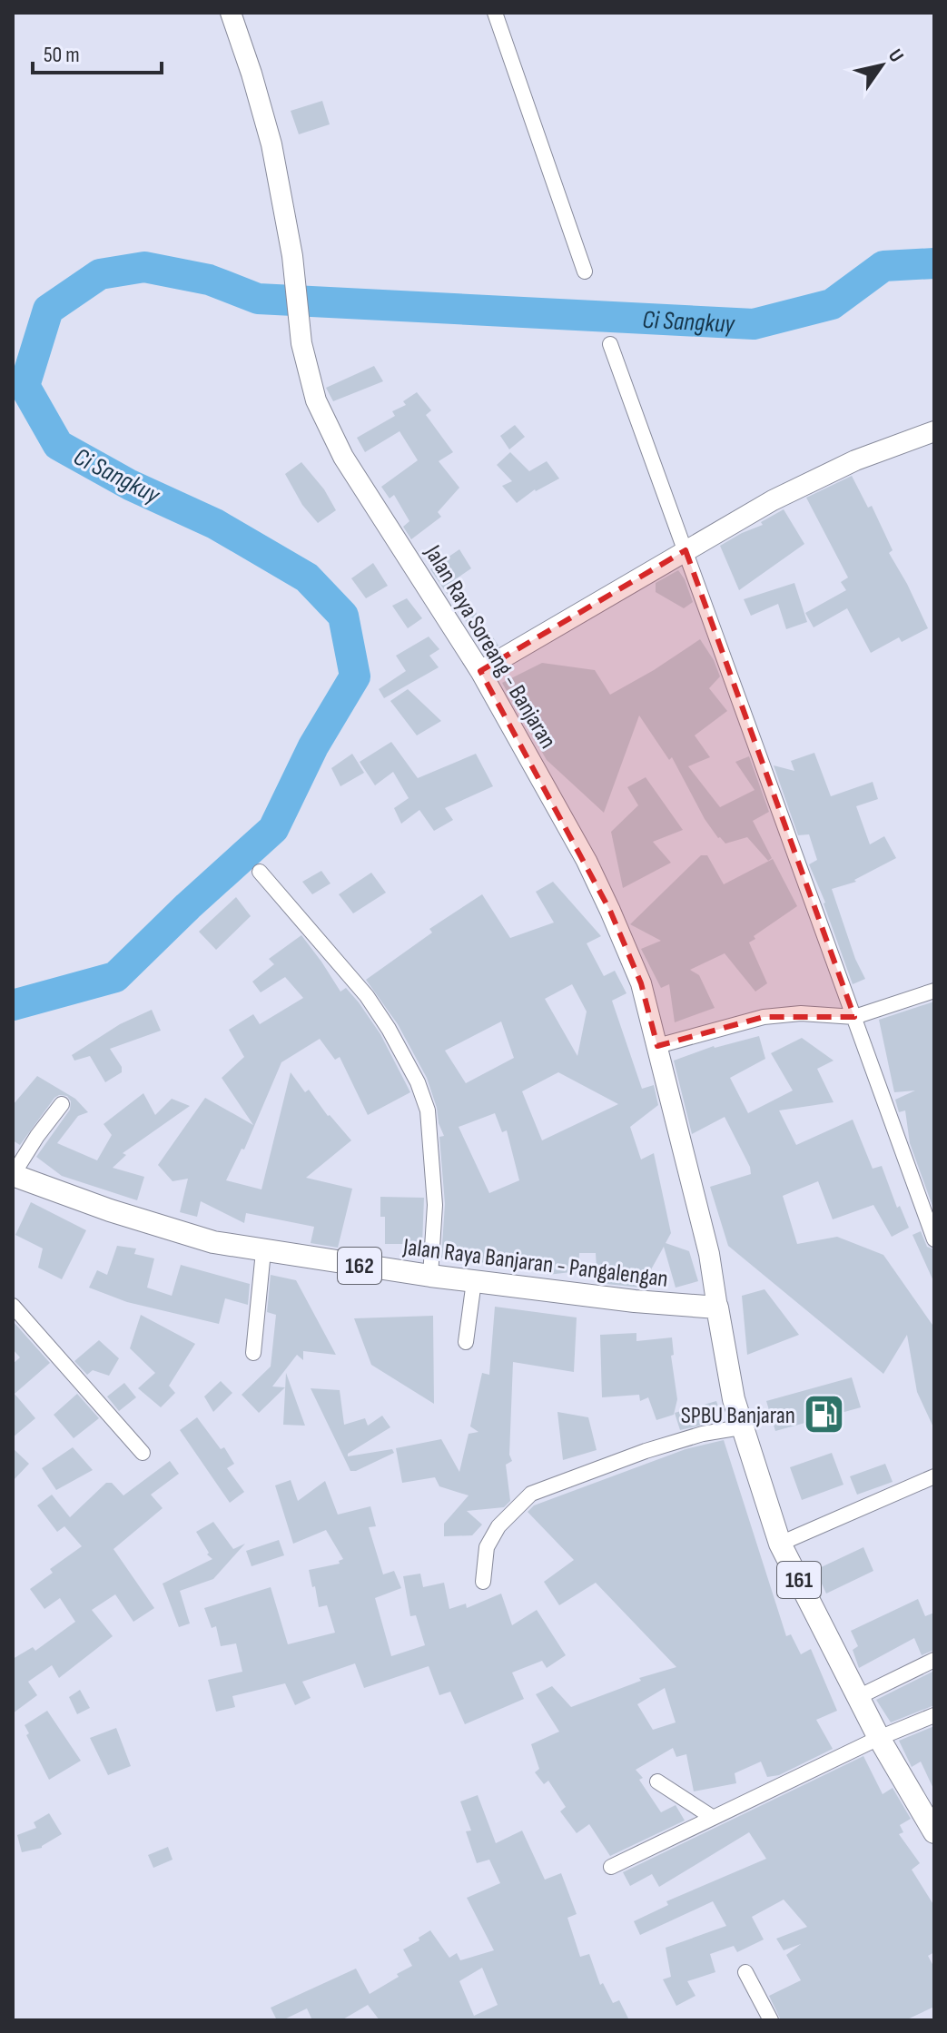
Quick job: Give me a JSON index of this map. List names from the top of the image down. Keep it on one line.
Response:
{"streets":{"main road":["Jalan Raya Soreang - Banjaran","Jalan Raya Banjaran - Pangalengan","162","161"]},"crossings":[["Jalan Raya Soreang - Banjaran","Jalan Raya Banjaran - Pangalengan"],["Jalan Raya Soreang - Banjaran","161"],["Jalan Raya Banjaran - Pangalengan","161"]],"water":["Ci Sangkuy"],"places":{"fuel station":["SPBU Banjaran"]},"scale_bar":"50 m","north":"top right"}
